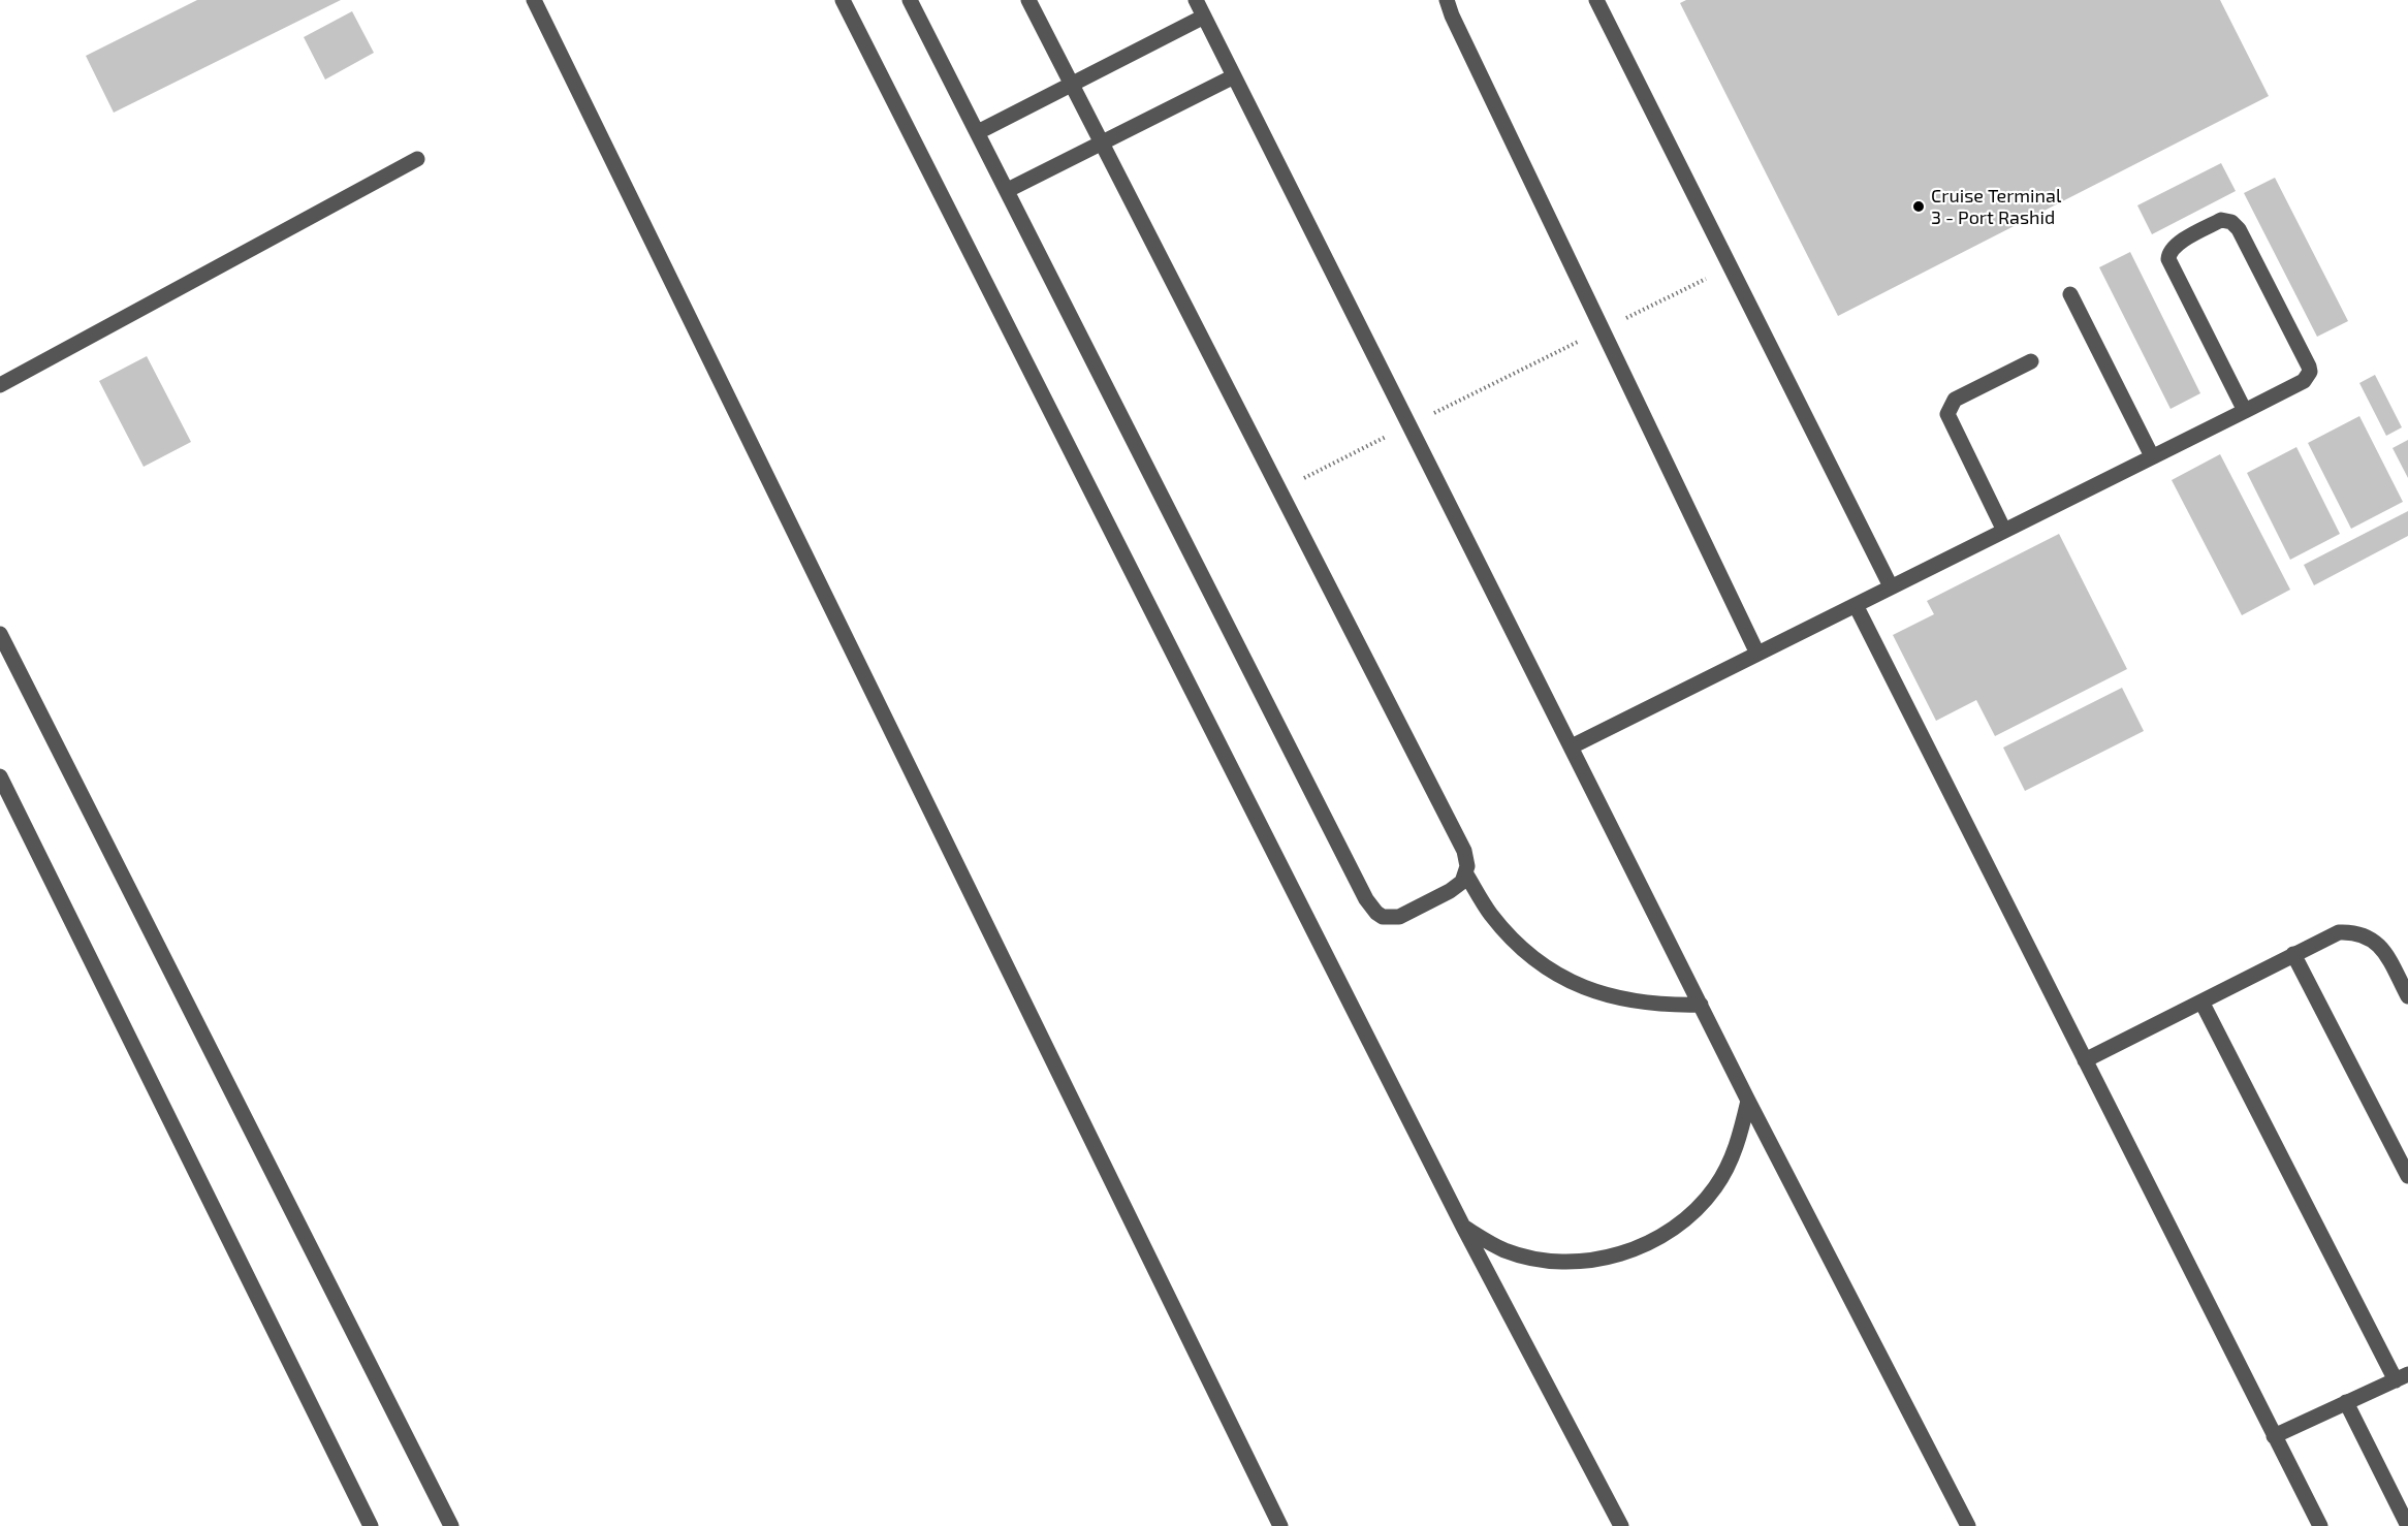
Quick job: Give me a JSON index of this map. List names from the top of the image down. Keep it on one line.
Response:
{"places":["Cruise Terminal 3 - Port Rashid"]}
